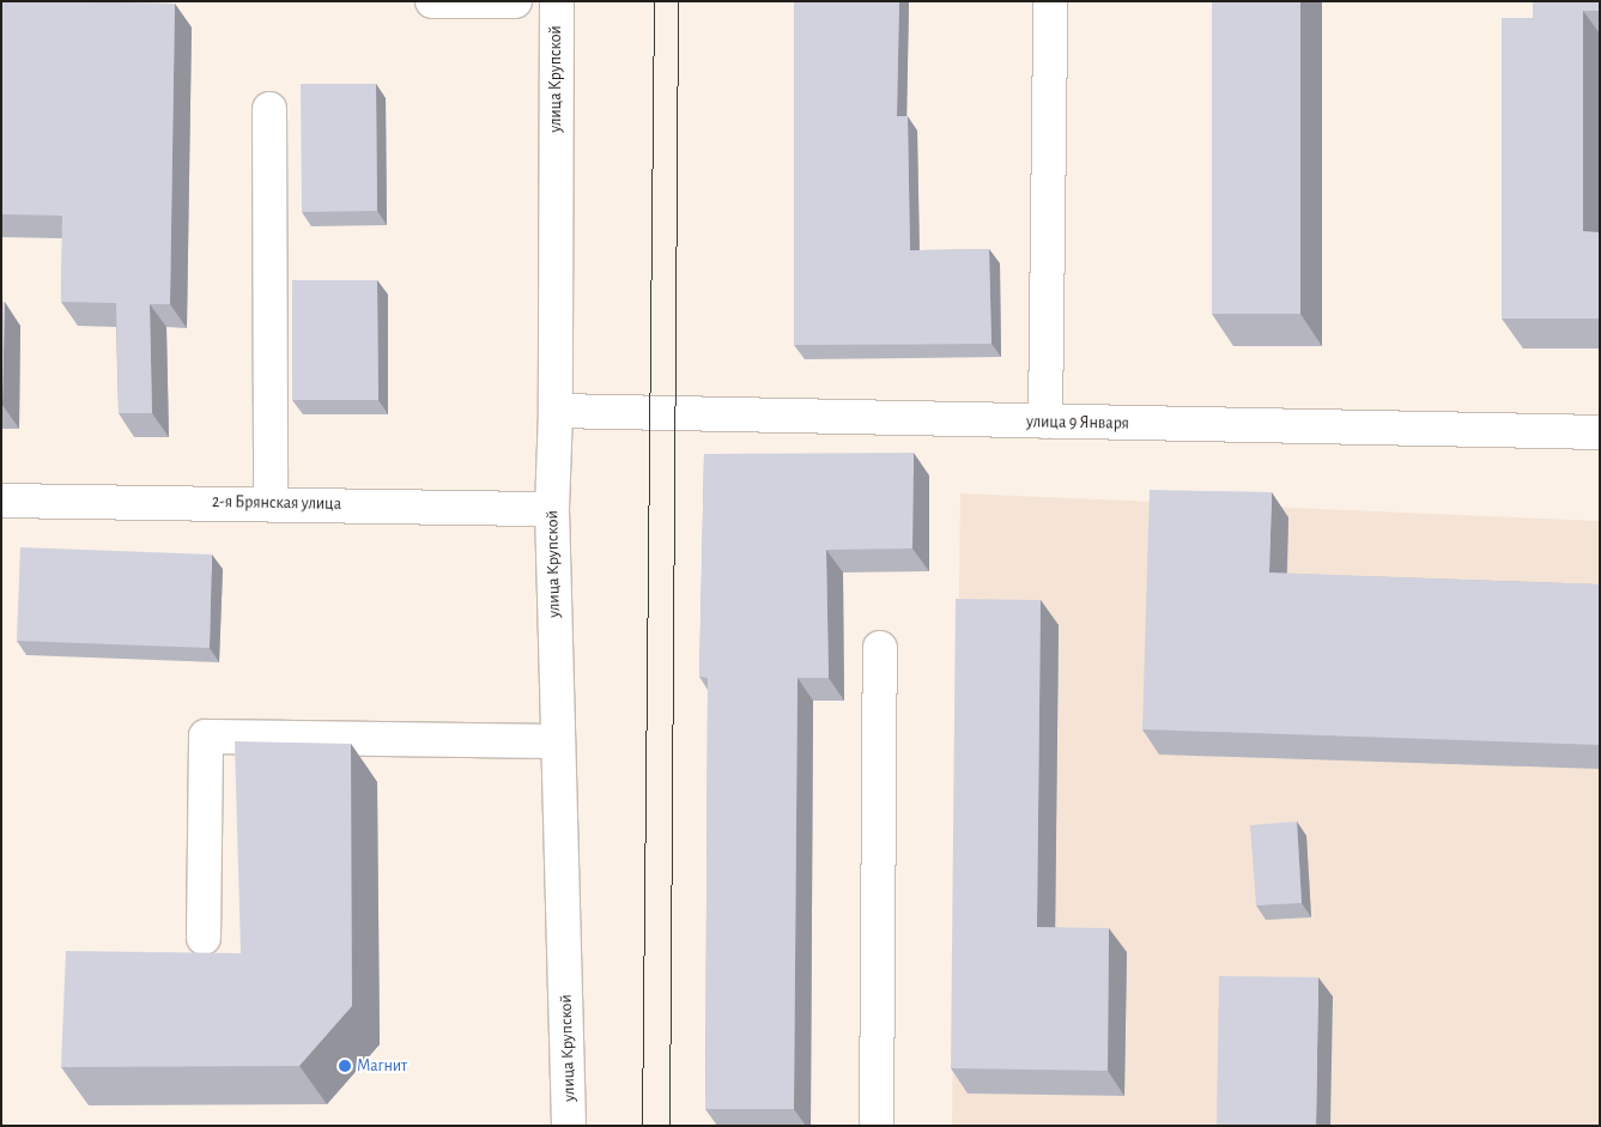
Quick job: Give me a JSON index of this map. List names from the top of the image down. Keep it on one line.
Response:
{"streets":{"street":["улица Крупской","улица 9 Января","2-я Брянская улица"]},"crossings":[["улица Крупской","улица 9 Января"],["улица Крупской","2-я Брянская улица"]],"places":["Магнит"]}
